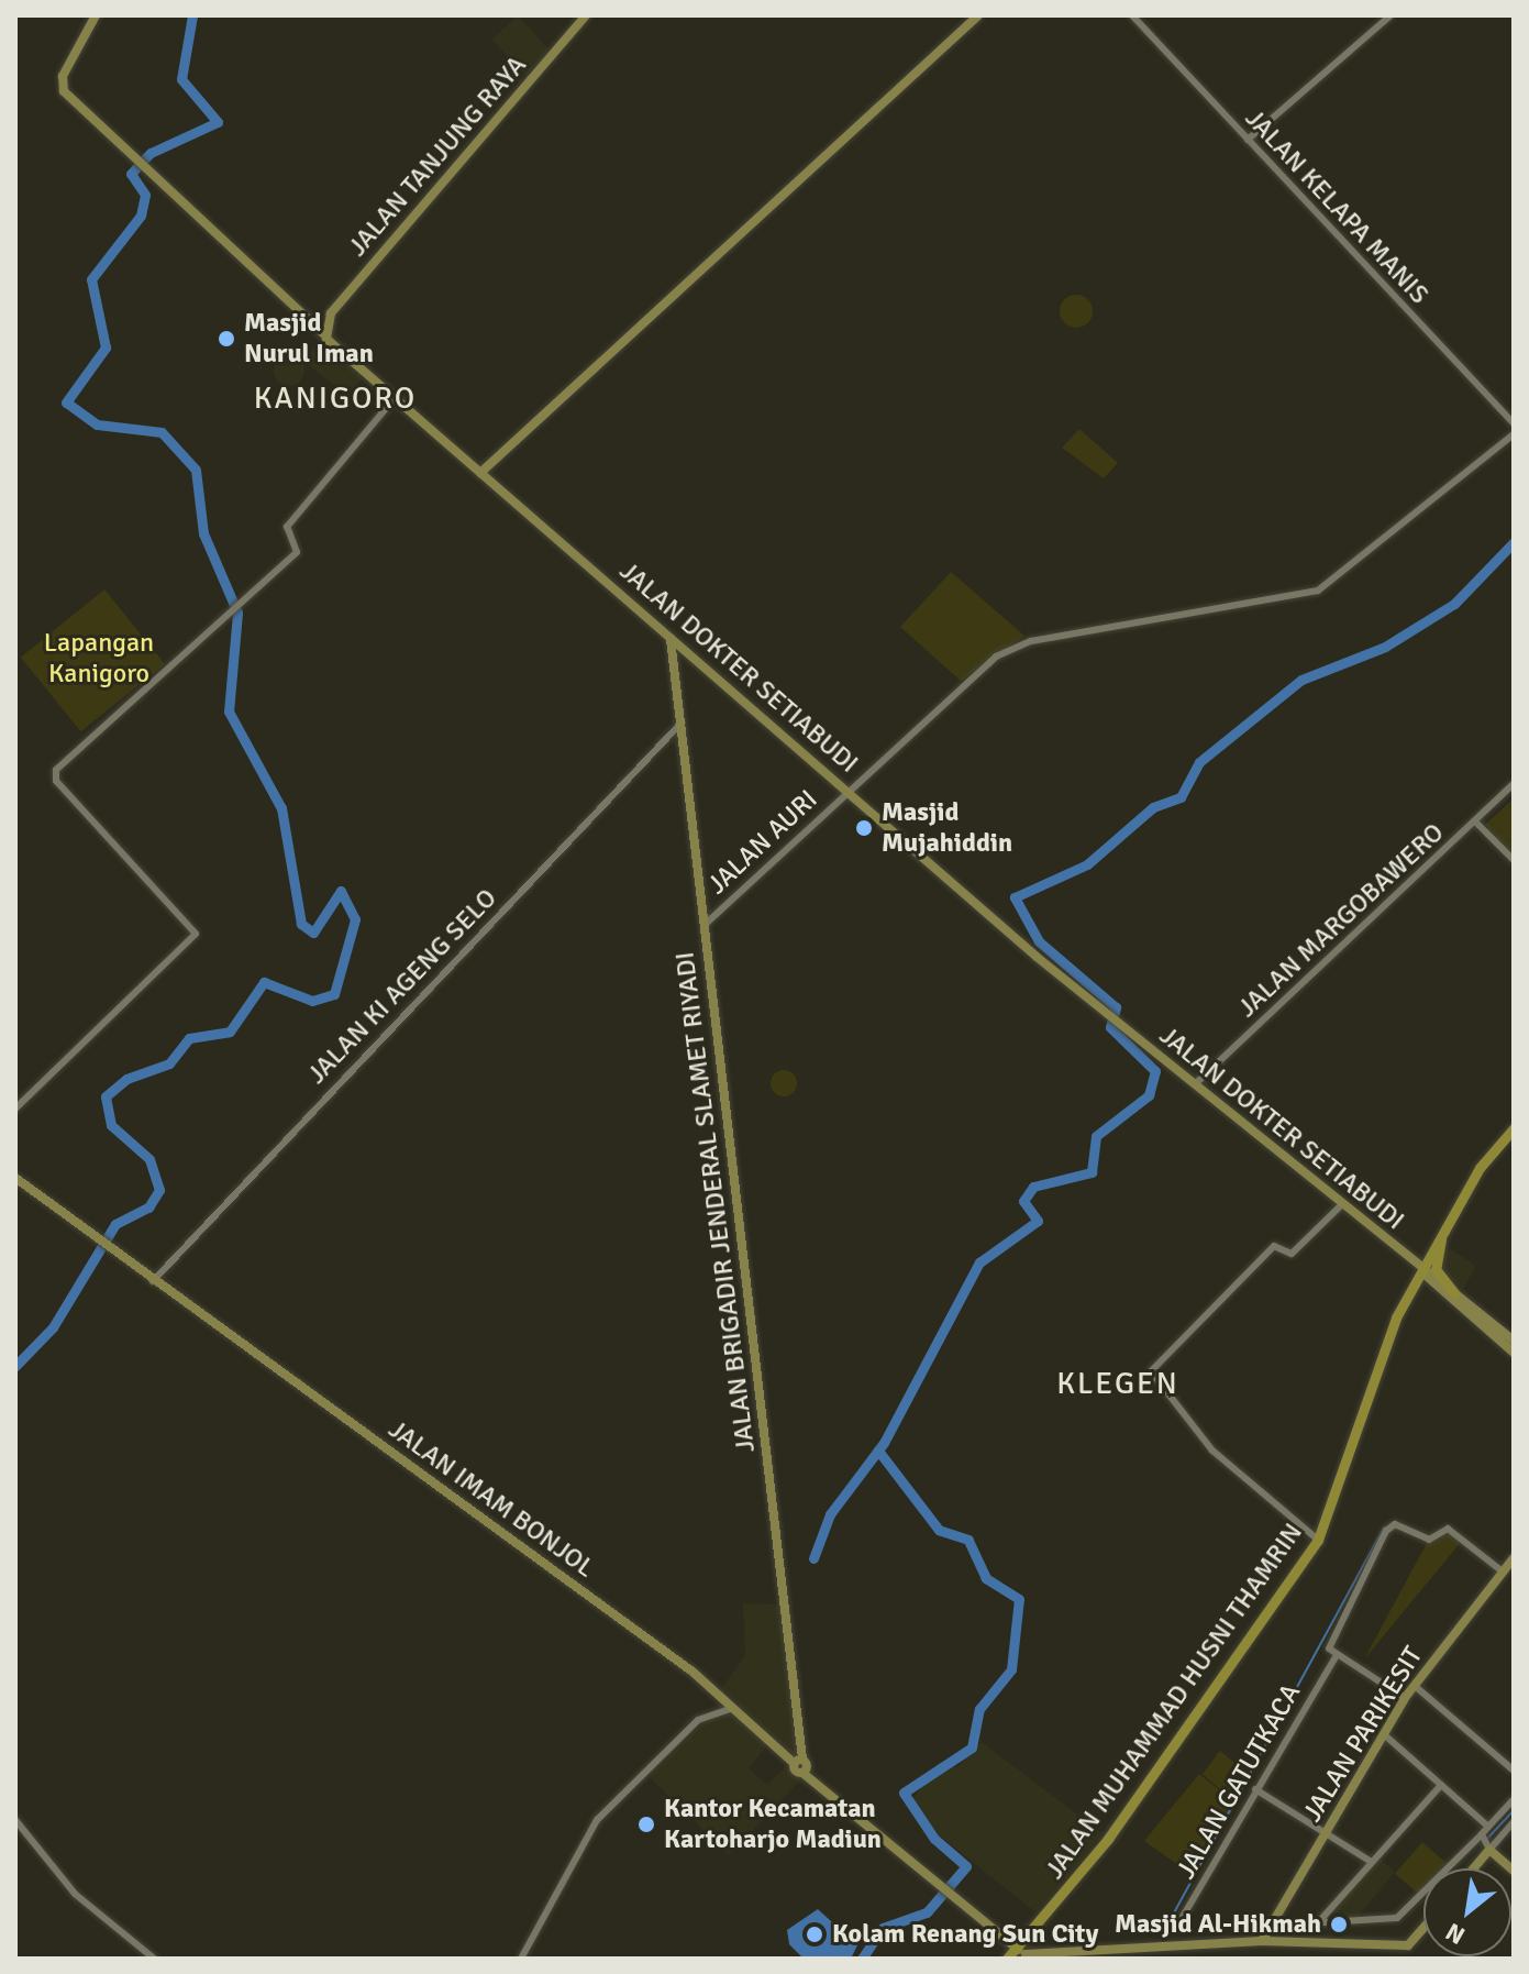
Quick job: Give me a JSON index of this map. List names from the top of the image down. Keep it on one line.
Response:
{"streets":{"highway":["JALAN MUHAMMAD HUSNI THAMRIN"],"main road":["JALAN TANJUNG RAYA","JALAN DOKTER SETIABUDI","JALAN BRIGADIR JENDERAL SLAMET RIYADI","JALAN IMAM BONJOL","JALAN PARIKESIT"],"street":["JALAN KELAPA MANIS","JALAN AURI","JALAN MARGOBAWERO","JALAN KI AGENG SELO","JALAN GATUTKACA"]},"crossings":[["JALAN TANJUNG RAYA","JALAN DOKTER SETIABUDI"],["JALAN DOKTER SETIABUDI","JALAN AURI"],["JALAN DOKTER SETIABUDI","JALAN MARGOBAWERO"],["JALAN DOKTER SETIABUDI","JALAN BRIGADIR JENDERAL SLAMET RIYADI"],["JALAN DOKTER SETIABUDI","JALAN MUHAMMAD HUSNI THAMRIN"],["JALAN AURI","JALAN BRIGADIR JENDERAL SLAMET RIYADI"],["JALAN KI AGENG SELO","JALAN BRIGADIR JENDERAL SLAMET RIYADI"],["JALAN KI AGENG SELO","JALAN IMAM BONJOL"],["JALAN BRIGADIR JENDERAL SLAMET RIYADI","JALAN IMAM BONJOL"],["JALAN BRIGADIR JENDERAL SLAMET RIYADI","JALAN MUHAMMAD HUSNI THAMRIN"]],"districts":["KANIGORO","KLEGEN"],"parks":["Lapangan Kanigoro"],"places":["Masjid Nurul Iman","Masjid Mujahiddin","Kantor Kecamatan Kartoharjo Madiun","Masjid Al-Hikmah","Kolam Renang Sun City"],"north":"bottom left"}
